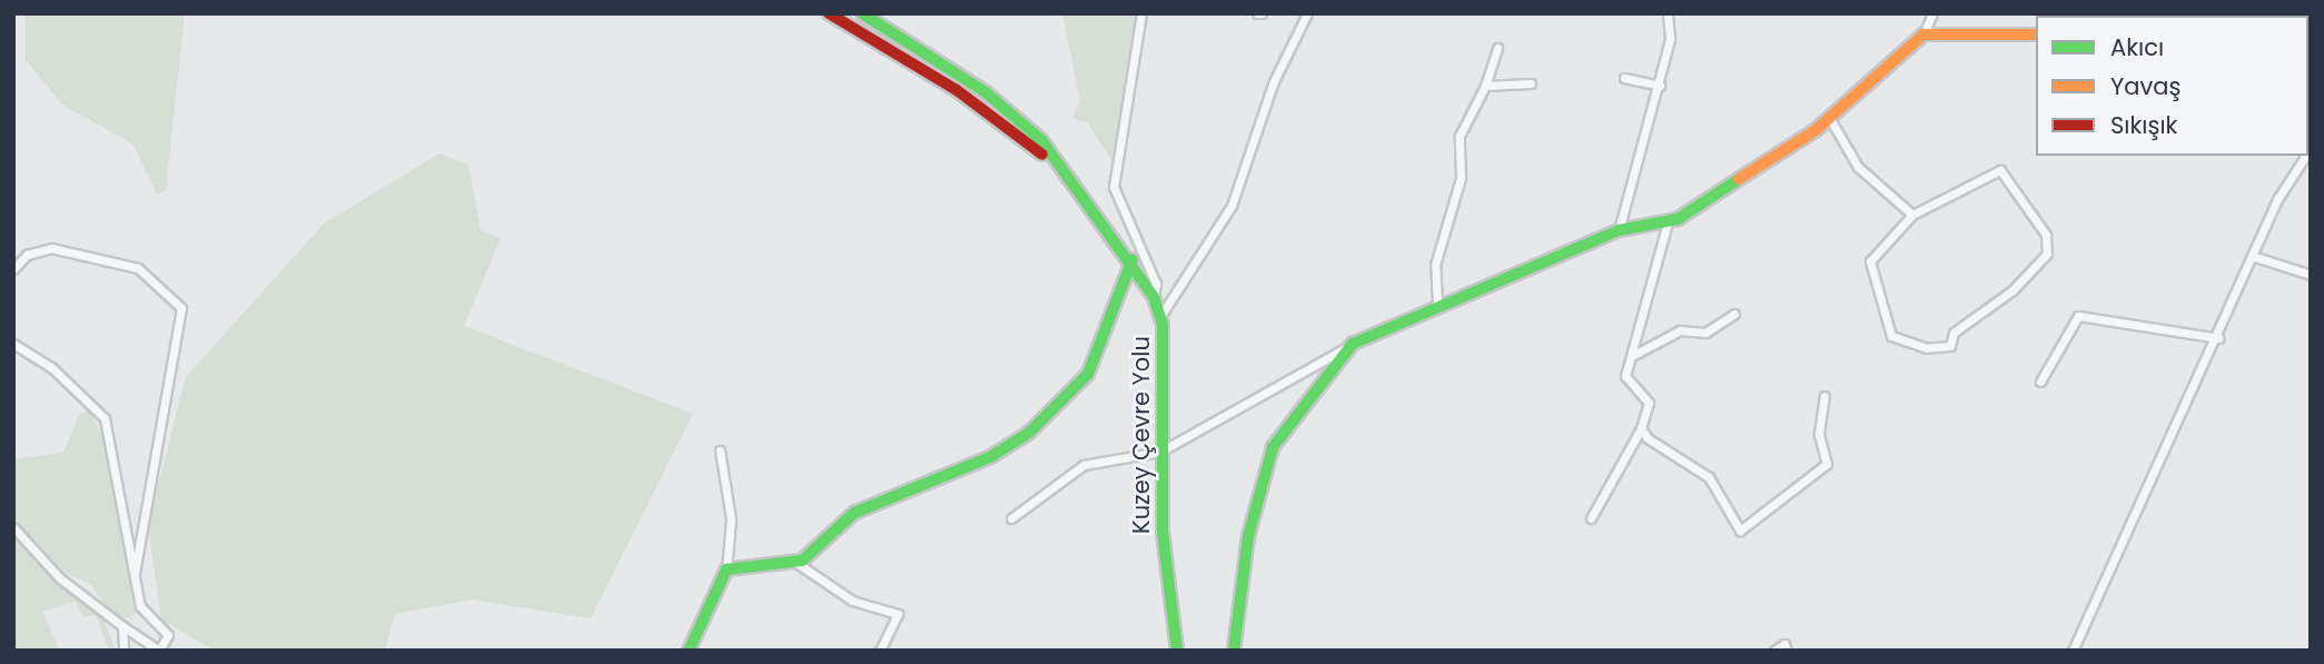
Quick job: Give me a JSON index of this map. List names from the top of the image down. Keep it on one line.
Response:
{"streets":{"street":["Kuzey Çevre Yolu"]},"legend":["Akıcı","Yavaş","Sıkışık"]}
